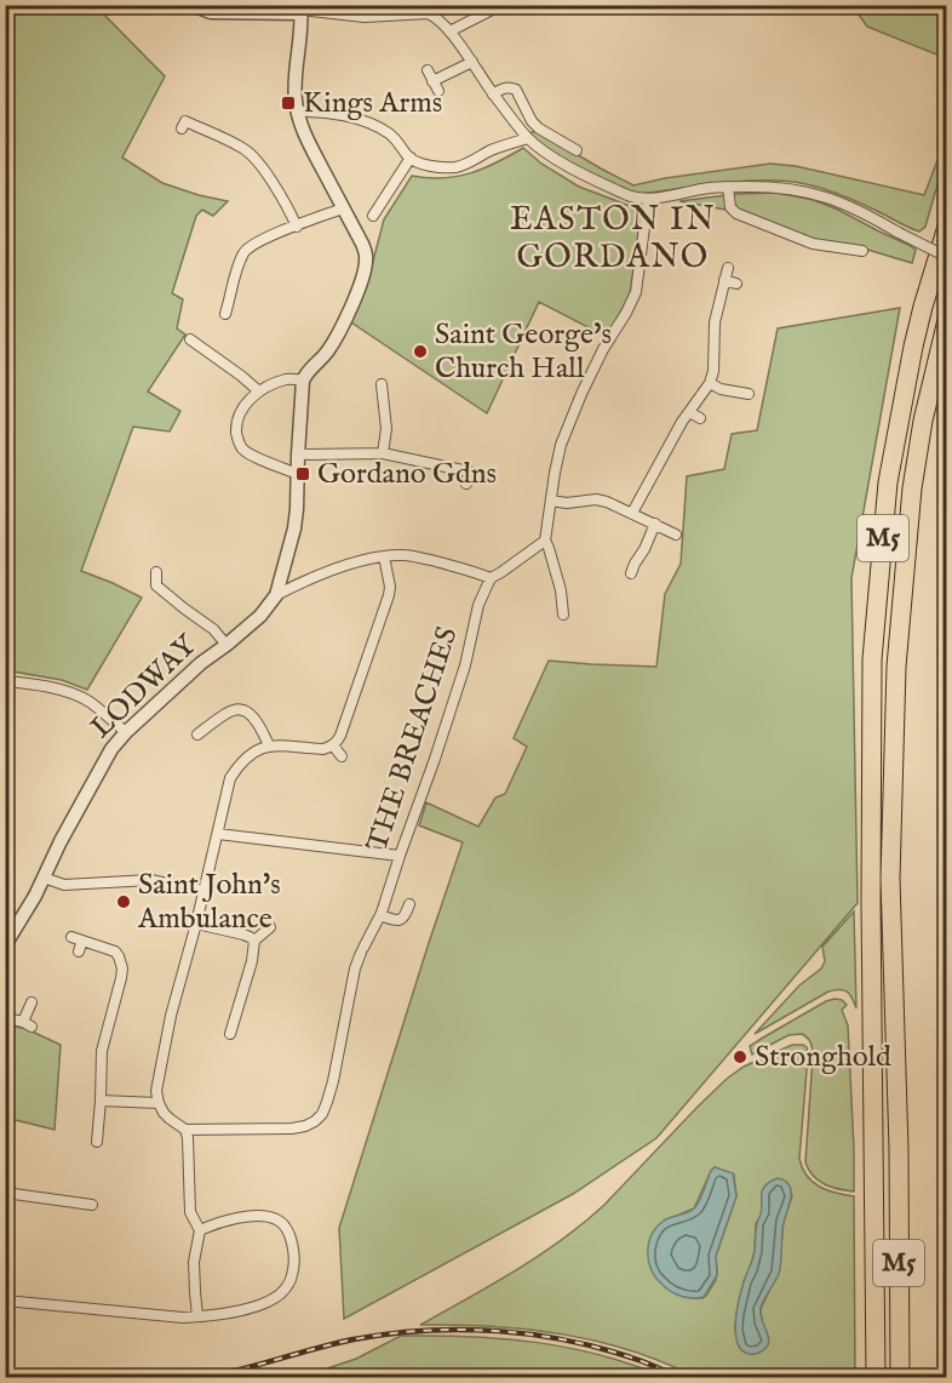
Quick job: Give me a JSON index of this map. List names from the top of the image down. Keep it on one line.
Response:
{"streets":{"highway":["M5"],"street":["LODWAY","THE BREACHES"]},"districts":["EASTON IN GORDANO"],"places":{"transit":["Kings Arms","Gordano Gdns"],"other":["Saint George's Church Hall","Saint John's Ambulance","Stronghold"]}}
